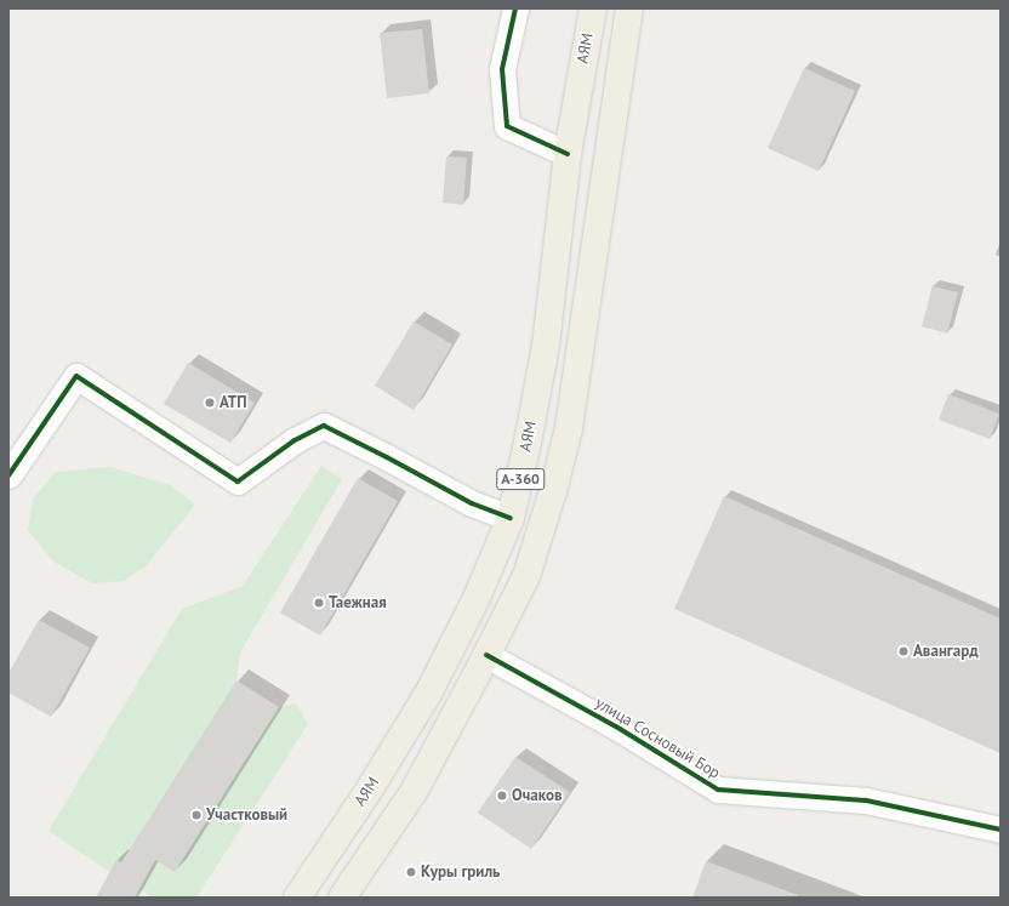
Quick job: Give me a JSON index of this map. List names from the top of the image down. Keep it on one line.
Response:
{"streets":{"highway":["АЯМ","А-360"],"street":["улица Сосновый Бор"]},"crossings":[["А-360","улица Сосновый Бор"]],"places":["АТП","Таежная","Авангард","Очаков","Участковый","Куры гриль"]}
